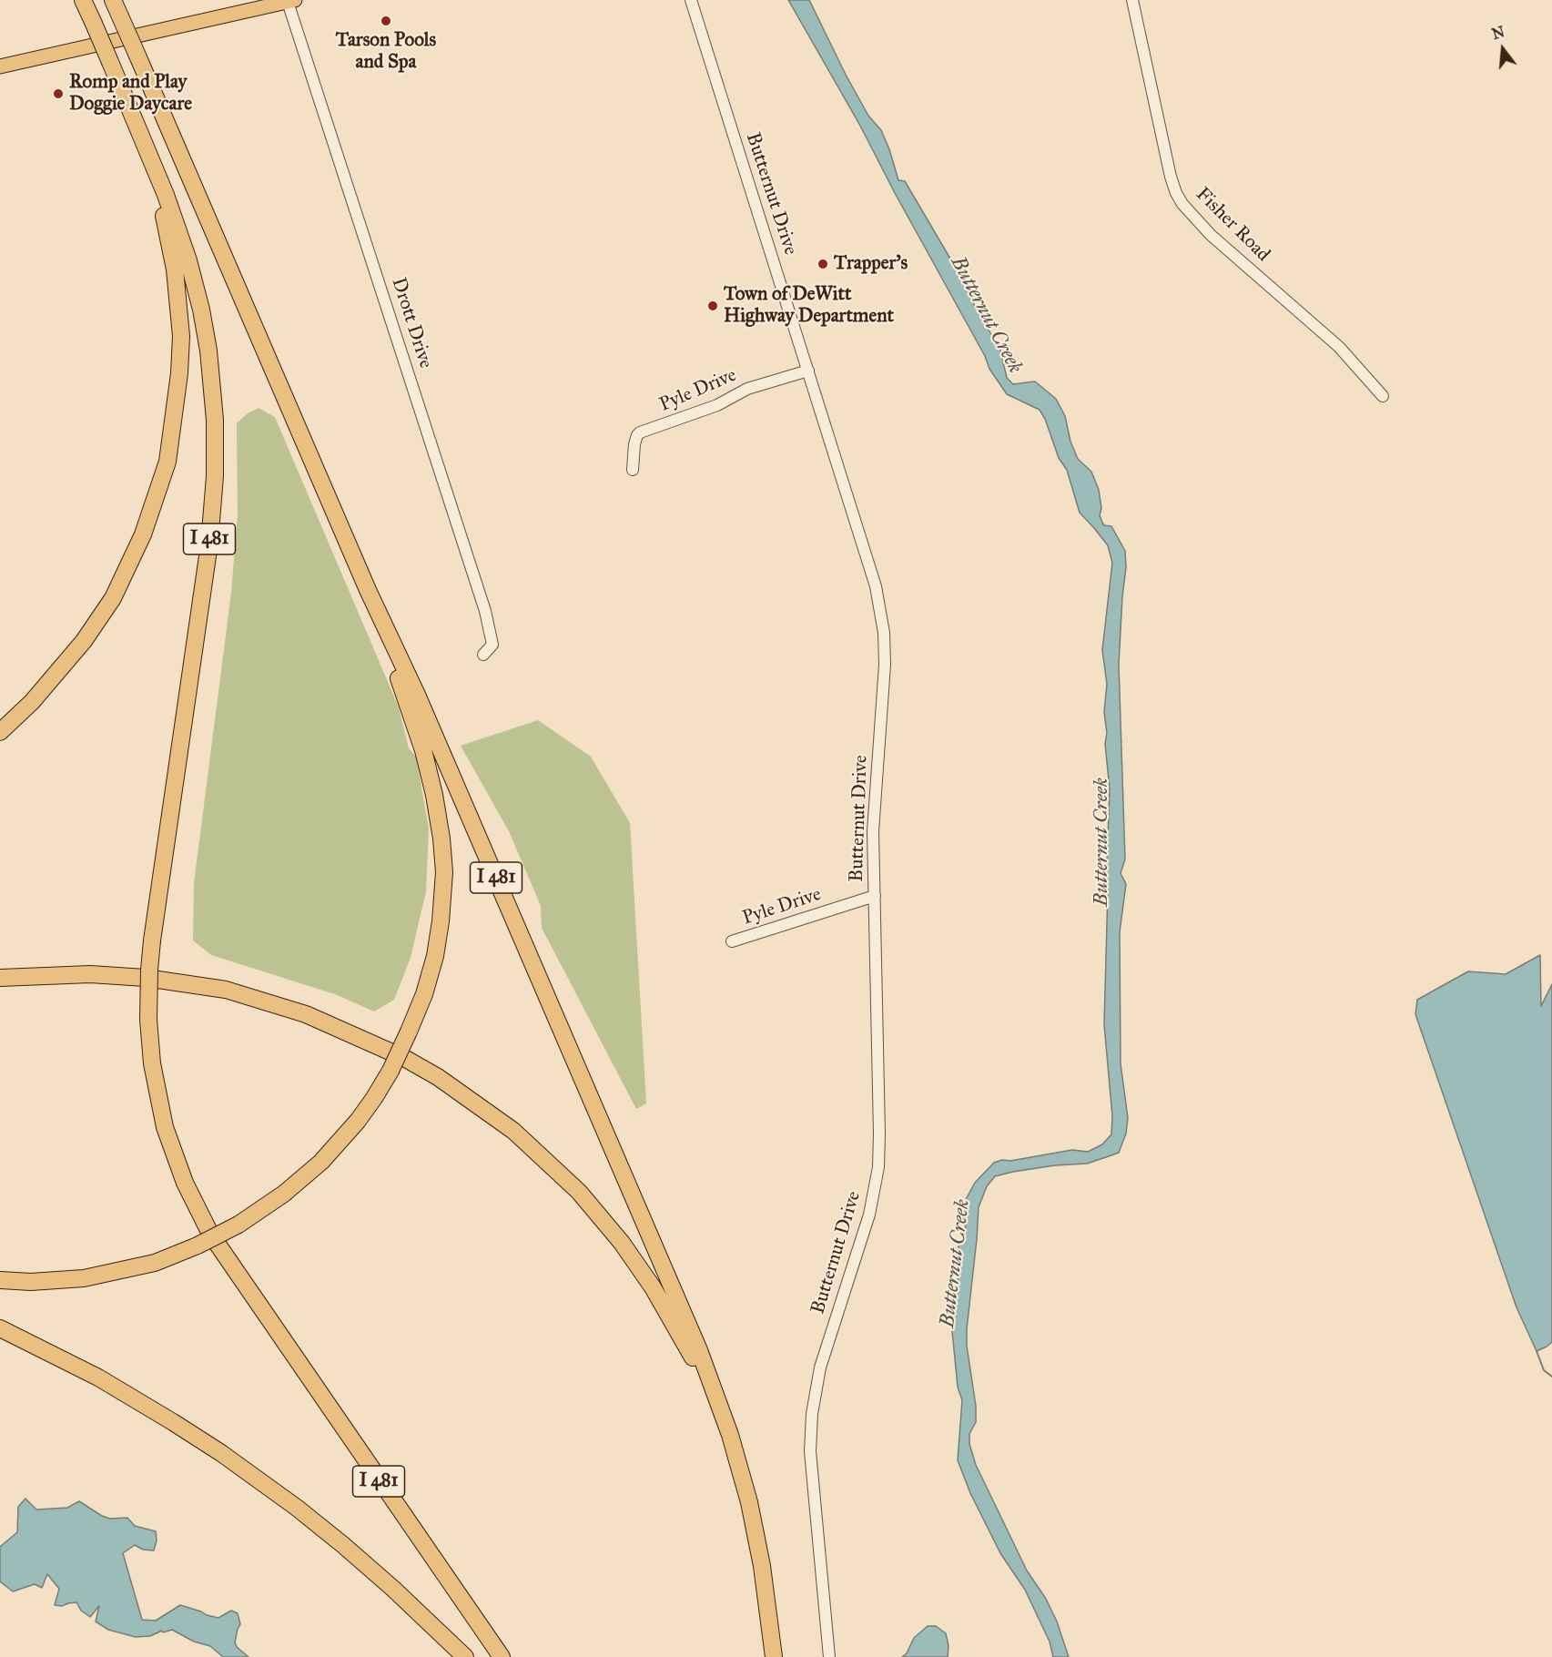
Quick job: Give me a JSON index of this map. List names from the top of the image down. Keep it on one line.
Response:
{"streets":{"highway":["I 481"],"street":["Butternut Drive","Fisher Road","Drott Drive","Pyle Drive"]},"crossings":[["Butternut Drive","Pyle Drive"]],"water":["Butternut Creek"],"places":["Tarson Pools and Spa","Romp and Play Doggie Daycare","Trapper's","Town of DeWitt Highway Department"],"north":"top"}
